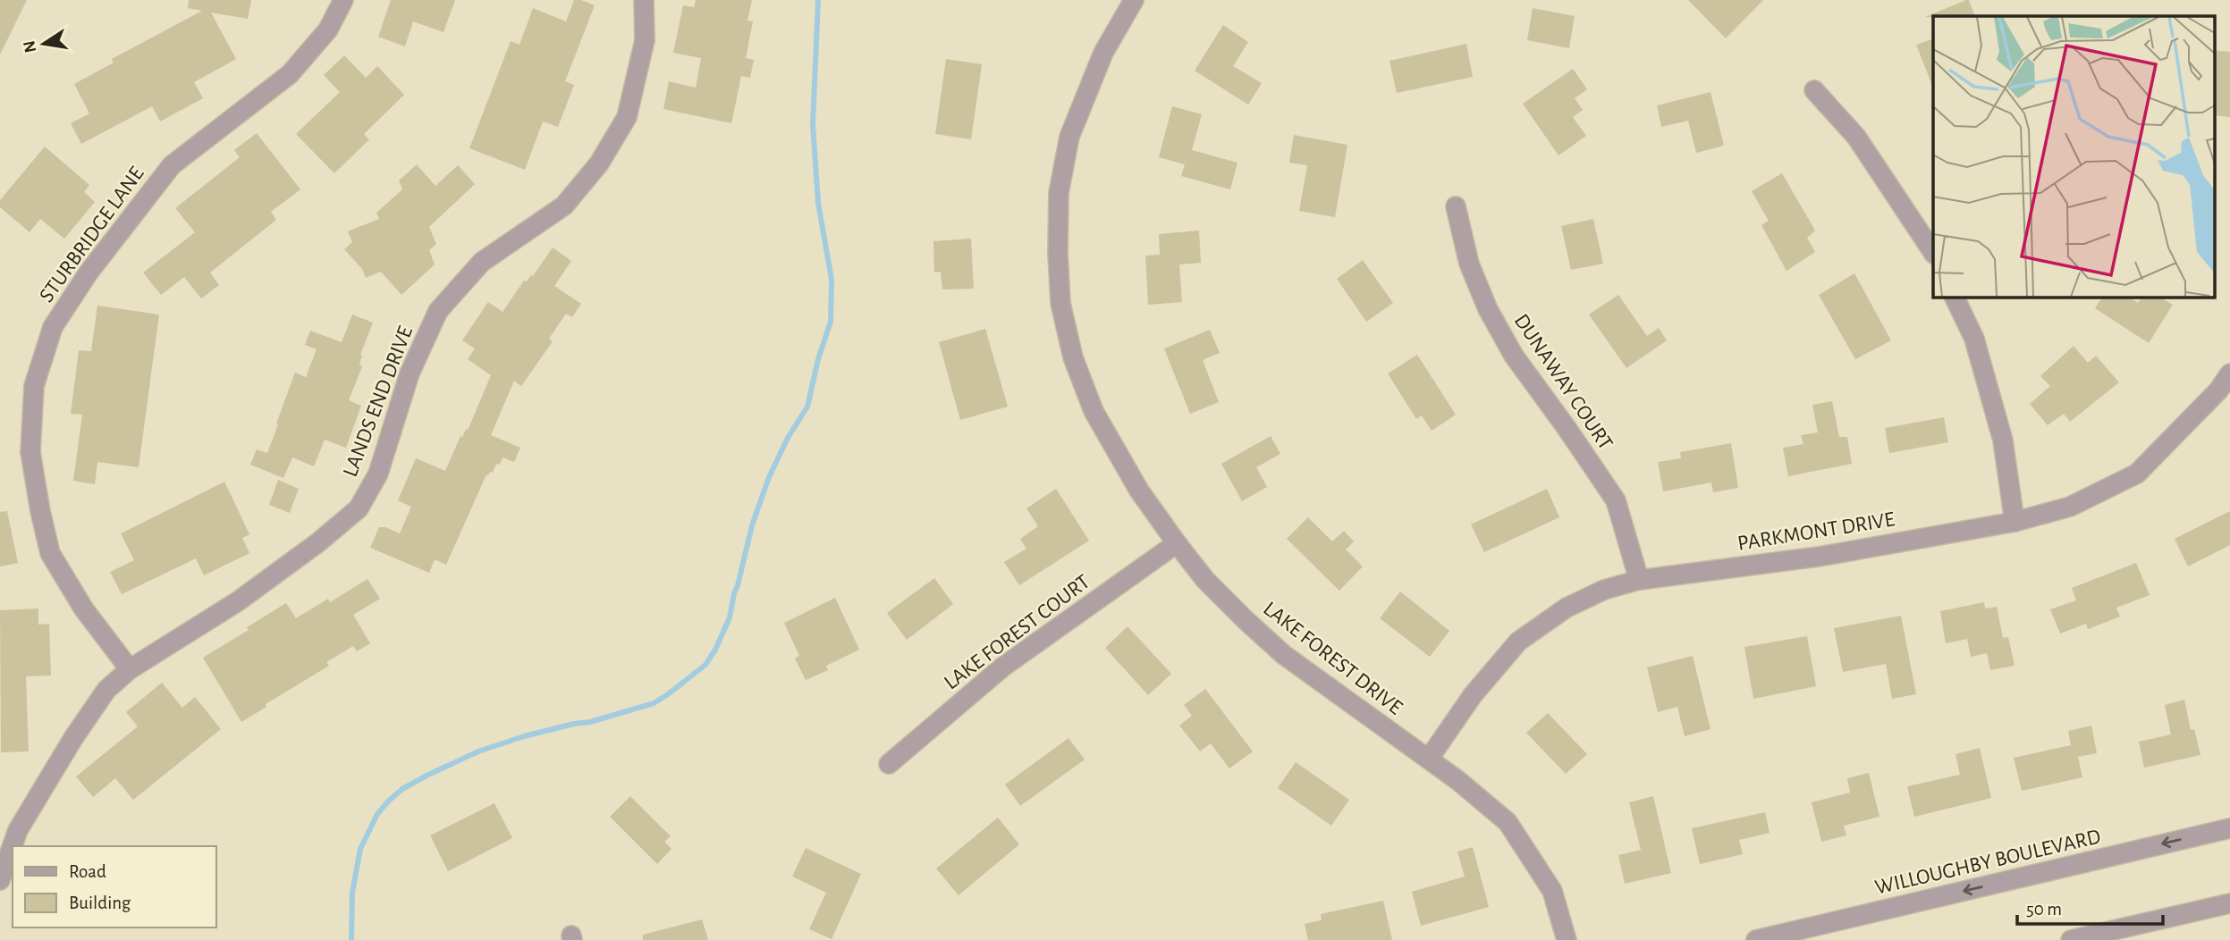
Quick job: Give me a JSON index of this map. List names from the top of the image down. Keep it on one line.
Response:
{"streets":{"street":["STURBRIDGE LANE","DUNAWAY COURT","LANDS END DRIVE","PARKMONT DRIVE","LAKE FOREST COURT","LAKE FOREST DRIVE","WILLOUGHBY BOULEVARD"]},"crossings":[["STURBRIDGE LANE","LANDS END DRIVE"],["DUNAWAY COURT","PARKMONT DRIVE"],["PARKMONT DRIVE","LAKE FOREST DRIVE"],["LAKE FOREST COURT","LAKE FOREST DRIVE"]],"legend":["Road","Building"],"scale_bar":"50 m","north":"left"}
